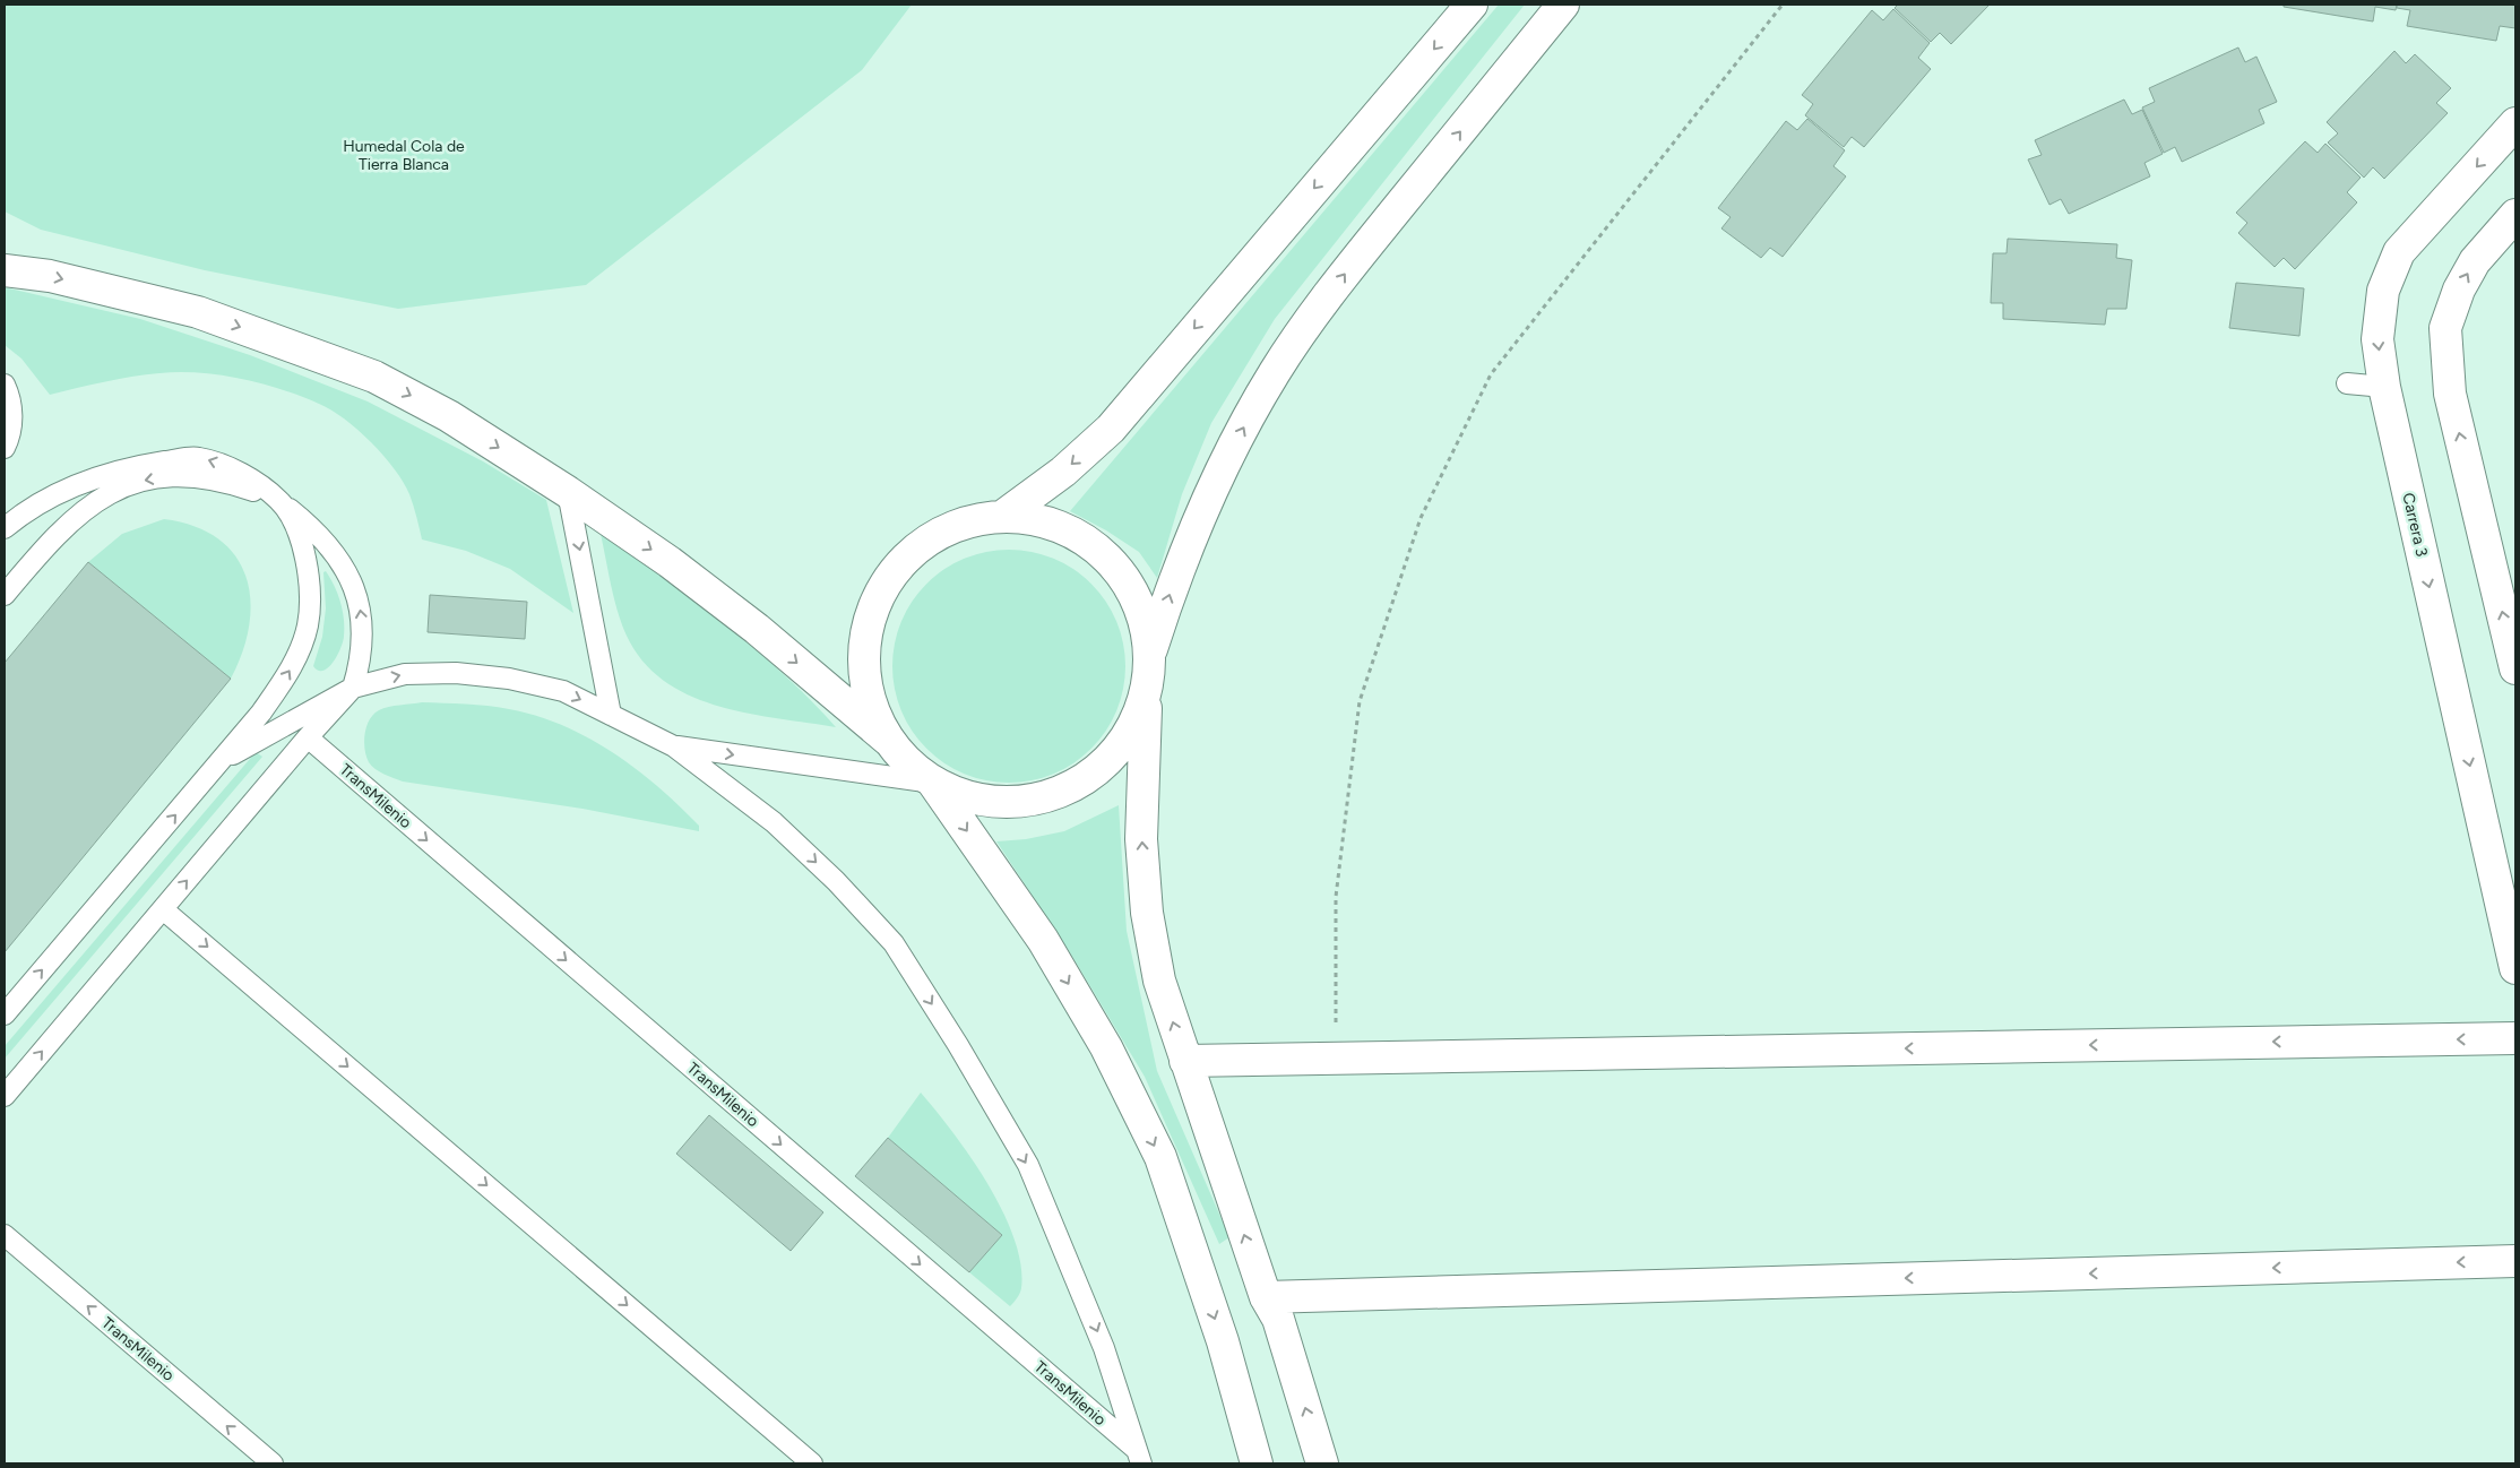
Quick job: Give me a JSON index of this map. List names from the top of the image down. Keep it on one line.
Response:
{"streets":{"street":["Carrera 3"],"lane":["TransMilenio"]},"parks":["Humedal Cola de Tierra Blanca"]}
